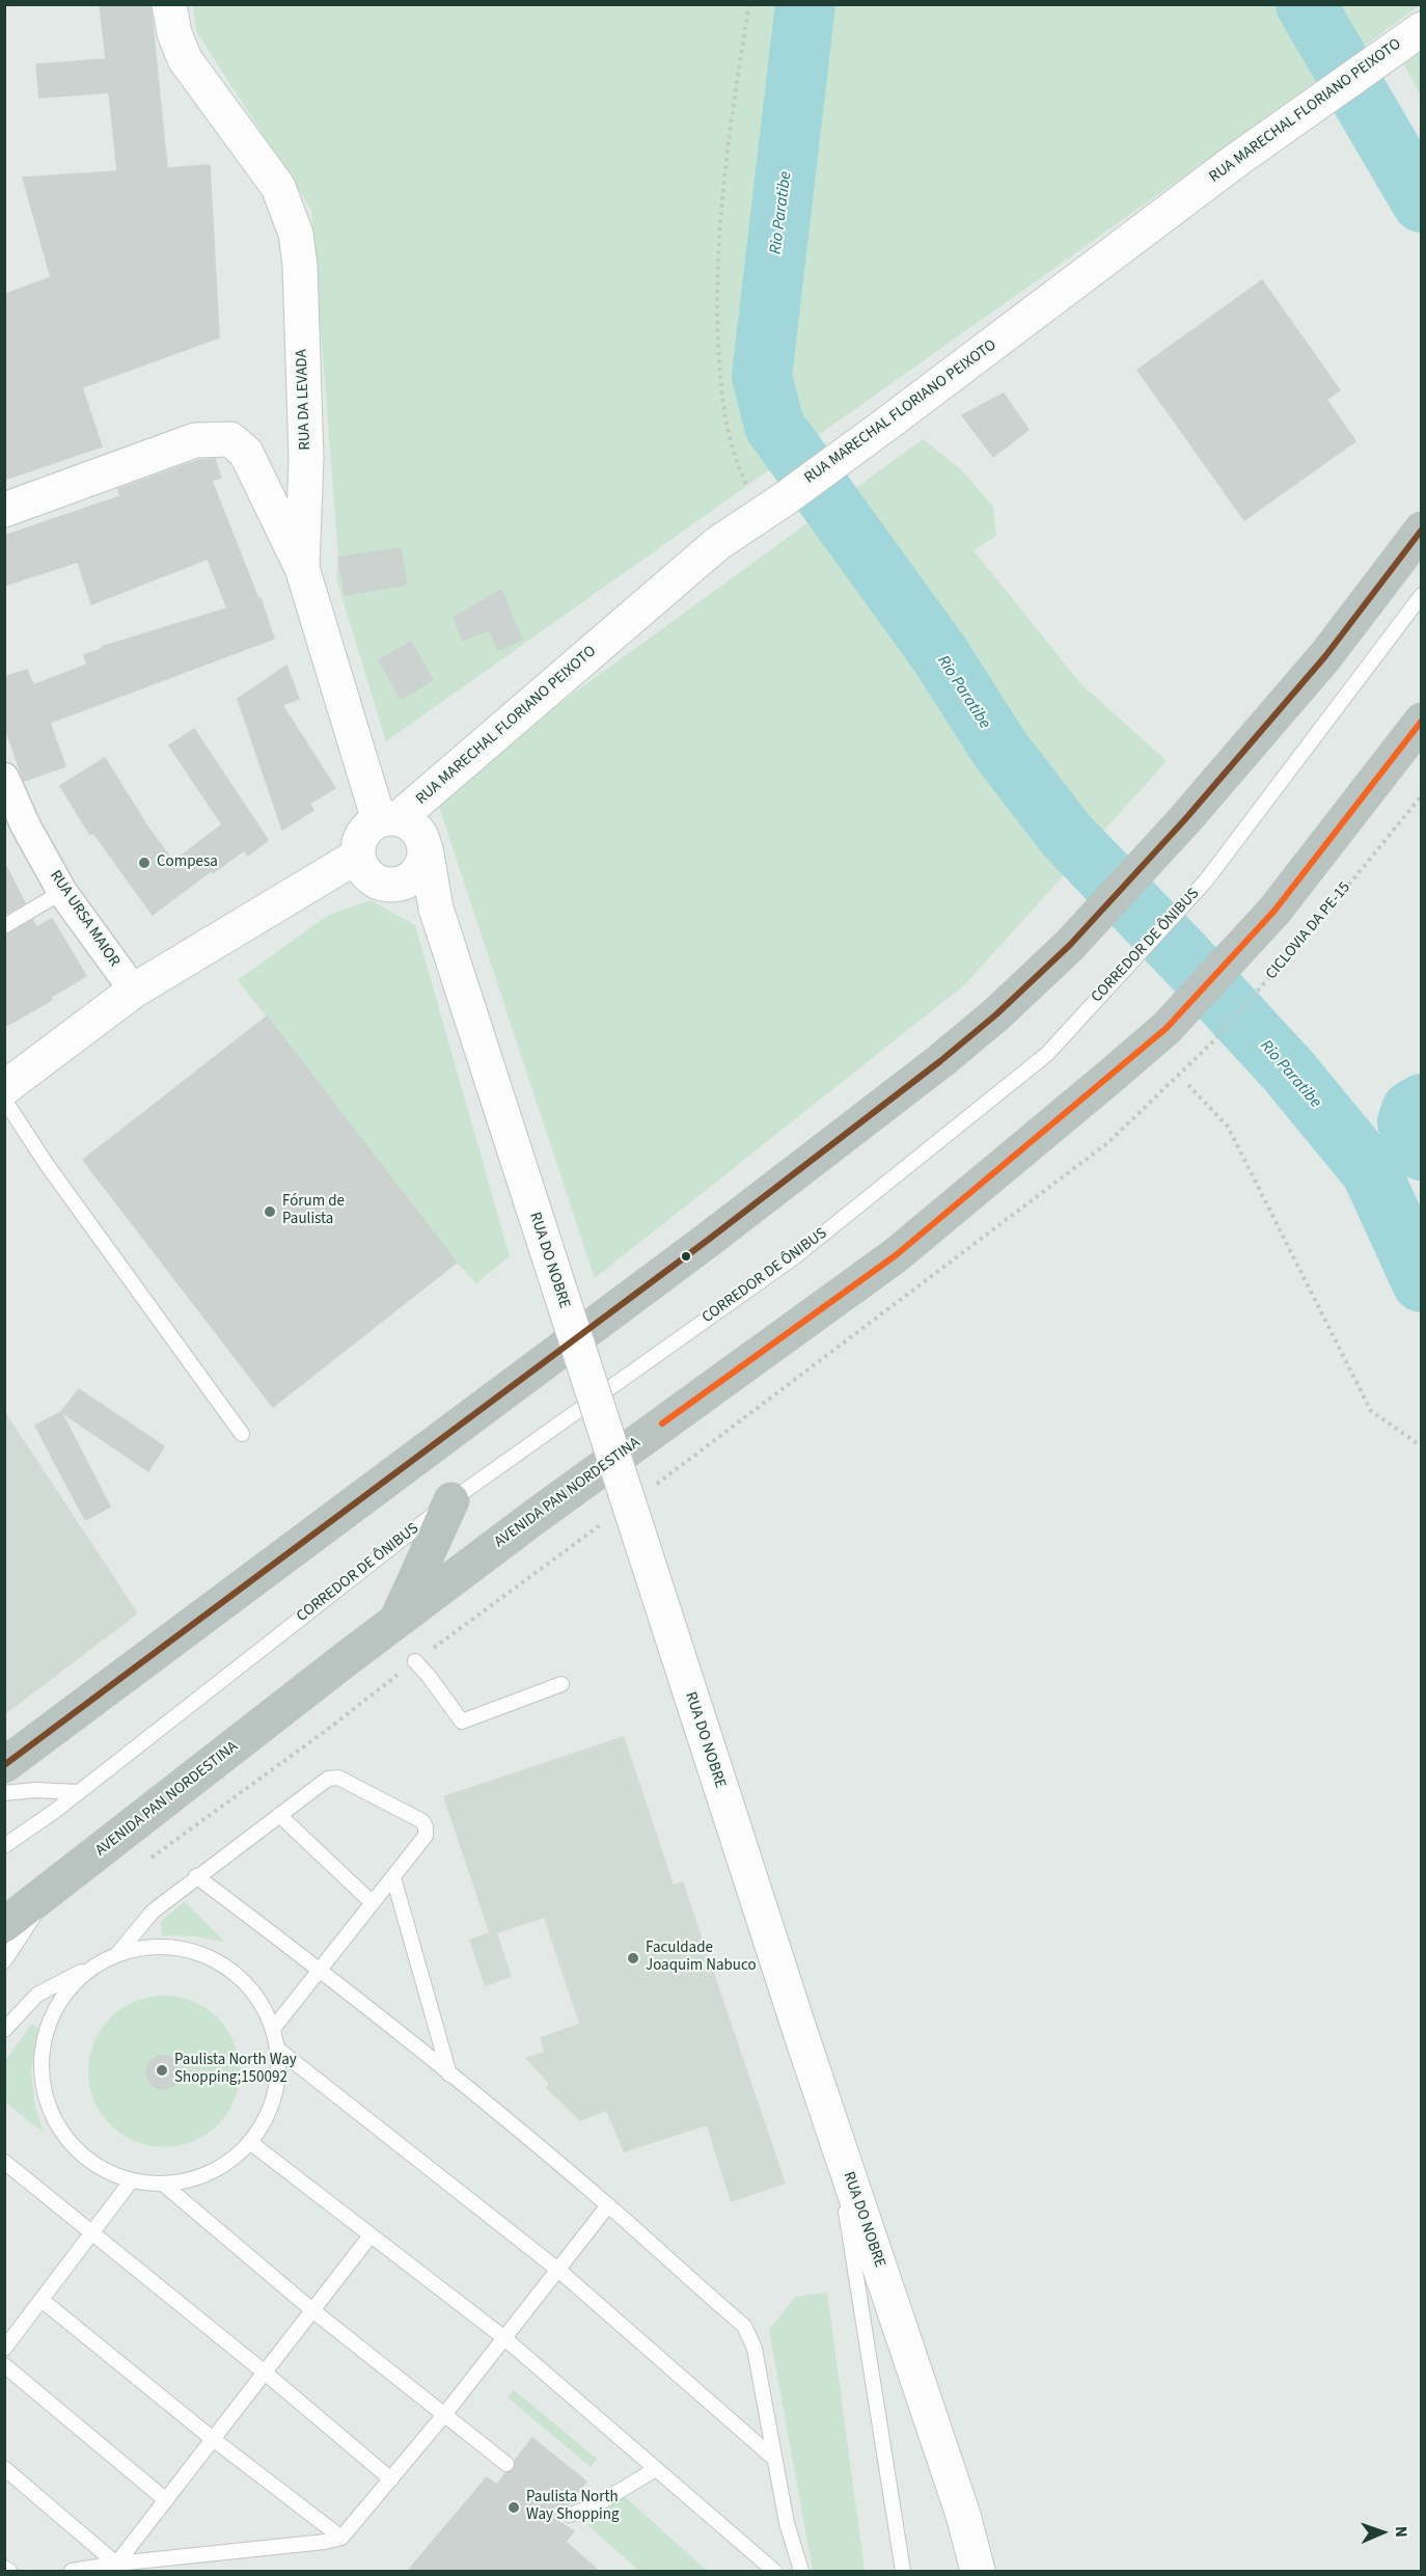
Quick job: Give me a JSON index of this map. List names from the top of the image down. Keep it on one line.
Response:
{"streets":{"highway":["AVENIDA PAN NORDESTINA"],"main road":["RUA MARECHAL FLORIANO PEIXOTO","RUA DA LEVADA","RUA DO NOBRE"],"street":["RUA URSA MAIOR"],"lane":["CORREDOR DE ÔNIBUS"],"path":["CICLOVIA DA PE-15"]},"crossings":[["RUA MARECHAL FLORIANO PEIXOTO","RUA DA LEVADA"],["RUA MARECHAL FLORIANO PEIXOTO","RUA DO NOBRE"],["RUA DA LEVADA","RUA DO NOBRE"]],"water":["Rio Paratibe"],"places":["Compesa","Fórum de Paulista","Faculdade Joaquim Nabuco","Paulista North Way Shopping;150092","Paulista North Way Shopping"],"north":"right"}
